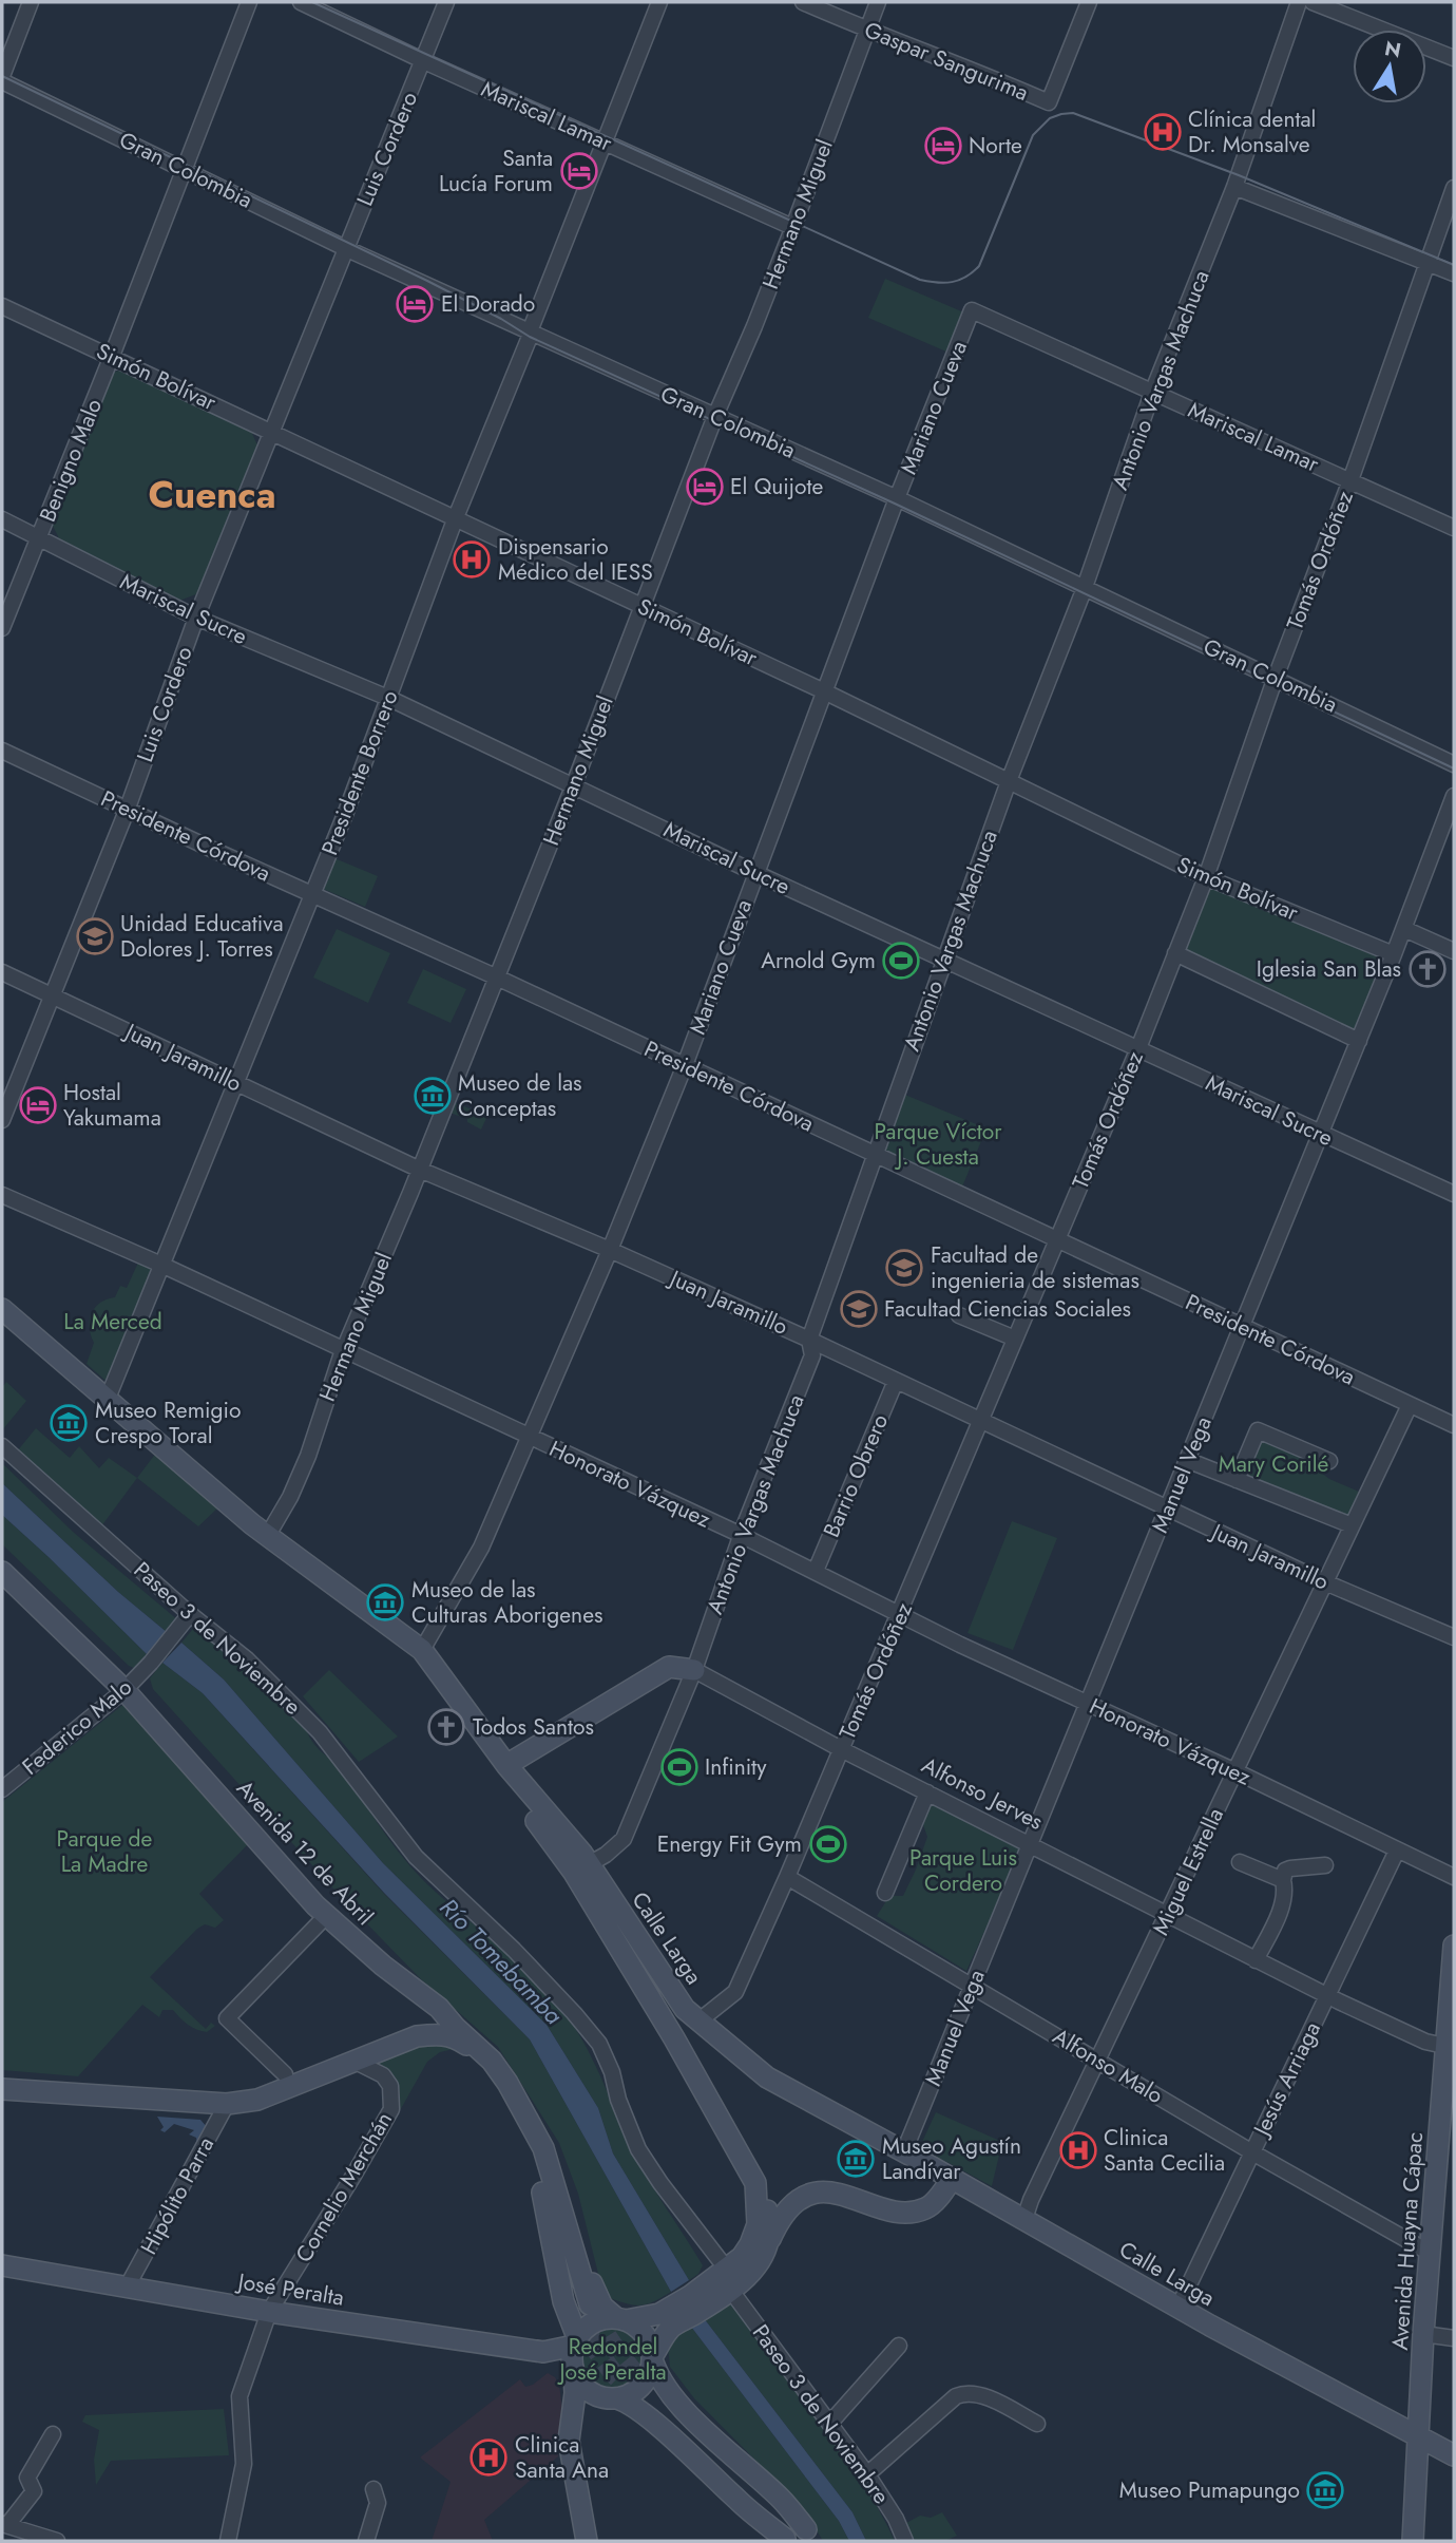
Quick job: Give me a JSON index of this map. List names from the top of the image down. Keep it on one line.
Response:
{"streets":{"street":["Gaspar Sangurima","Mariscal Lamar","Luis Cordero","Gran Colombia","Hermano Miguel","Simón Bolívar","Antonio Vargas Machuca","Mariano Cueva","Benigno Malo","Tomás Ordóñez","Mariscal Sucre","Presidente Borrero","Presidente Córdova","Juan Jaramillo","Manuel Vega","Barrio Obrero","Honorato Vázquez","Paseo 3 de Noviembre","Federico Malo","Alfonso Jerves","Avenida 12 de Abril","Miguel Estrella","Calle Larga","Alfonso Malo","Jesús Arriaga","Cornelio Merchán","Hipólito Parra","Avenida Huayna Cápac","José Peralta"]},"crossings":[["Gaspar Sangurima","Hermano Miguel"],["Mariscal Lamar","Luis Cordero"],["Mariscal Lamar","Hermano Miguel"],["Mariscal Lamar","Antonio Vargas Machuca"],["Mariscal Lamar","Mariano Cueva"],["Mariscal Lamar","Tomás Ordóñez"],["Mariscal Lamar","Presidente Borrero"],["Luis Cordero","Gran Colombia"],["Luis Cordero","Simón Bolívar"],["Luis Cordero","Mariscal Sucre"],["Luis Cordero","Presidente Córdova"],["Luis Cordero","Juan Jaramillo"],["Gran Colombia","Hermano Miguel"],["Gran Colombia","Antonio Vargas Machuca"],["Gran Colombia","Mariano Cueva"],["Gran Colombia","Benigno Malo"],["Gran Colombia","Tomás Ordóñez"],["Gran Colombia","Presidente Borrero"],["Hermano Miguel","Simón Bolívar"],["Hermano Miguel","Mariscal Sucre"],["Hermano Miguel","Presidente Córdova"],["Hermano Miguel","Juan Jaramillo"],["Hermano Miguel","Honorato Vázquez"],["Hermano Miguel","Calle Larga"],["Simón Bolívar","Antonio Vargas Machuca"],["Simón Bolívar","Mariano Cueva"],["Simón Bolívar","Benigno Malo"],["Simón Bolívar","Tomás Ordóñez"],["Simón Bolívar","Presidente Borrero"],["Simón Bolívar","Manuel Vega"],["Antonio Vargas Machuca","Mariscal Sucre"],["Antonio Vargas Machuca","Presidente Córdova"],["Antonio Vargas Machuca","Juan Jaramillo"],["Antonio Vargas Machuca","Honorato Vázquez"],["Antonio Vargas Machuca","Alfonso Jerves"],["Antonio Vargas Machuca","Calle Larga"],["Mariano Cueva","Mariscal Sucre"],["Mariano Cueva","Presidente Córdova"],["Mariano Cueva","Juan Jaramillo"],["Mariano Cueva","Honorato Vázquez"],["Mariano Cueva","Calle Larga"],["Benigno Malo","Mariscal Sucre"],["Tomás Ordóñez","Mariscal Sucre"],["Tomás Ordóñez","Presidente Córdova"],["Tomás Ordóñez","Juan Jaramillo"],["Tomás Ordóñez","Honorato Vázquez"],["Tomás Ordóñez","Alfonso Jerves"],["Tomás Ordóñez","Calle Larga"],["Tomás Ordóñez","Alfonso Malo"],["Mariscal Sucre","Presidente Borrero"],["Mariscal Sucre","Manuel Vega"],["Presidente Borrero","Presidente Córdova"],["Presidente Borrero","Juan Jaramillo"],["Presidente Borrero","Honorato Vázquez"],["Presidente Borrero","Calle Larga"],["Presidente Córdova","Manuel Vega"],["Presidente Córdova","Miguel Estrella"],["Juan Jaramillo","Manuel Vega"],["Juan Jaramillo","Barrio Obrero"],["Juan Jaramillo","Miguel Estrella"],["Manuel Vega","Honorato Vázquez"],["Manuel Vega","Alfonso Jerves"],["Manuel Vega","Calle Larga"],["Manuel Vega","Alfonso Malo"],["Barrio Obrero","Honorato Vázquez"],["Honorato Vázquez","Miguel Estrella"],["Honorato Vázquez","Jesús Arriaga"],["Paseo 3 de Noviembre","Federico Malo"],["Federico Malo","Avenida 12 de Abril"],["Alfonso Jerves","Miguel Estrella"],["Alfonso Jerves","Jesús Arriaga"],["Alfonso Jerves","Avenida Huayna Cápac"],["Miguel Estrella","Calle Larga"],["Miguel Estrella","Alfonso Malo"],["Calle Larga","Jesús Arriaga"],["Calle Larga","Avenida Huayna Cápac"],["Alfonso Malo","Jesús Arriaga"],["Alfonso Malo","Avenida Huayna Cápac"],["Cornelio Merchán","José Peralta"],["Hipólito Parra","José Peralta"]],"districts":["Cuenca"],"water":["Río Tomebamba"],"parks":["Parque Víctor J. Cuesta","La Merced","Mary Corilé","Parque de La Madre","Parque Luis Cordero","Redondel José Peralta"],"places":{"hospital":["Clínica dental Dr. Monsalve","Dispensario Médico del IESS","Clinica Santa Cecilia","Clinica Santa Ana"],"hotel":["Norte","Santa Lucía Forum","El Dorado","El Quijote","Hostal Yakumama"],"school or university":["Unidad Educativa Dolores J. Torres","Facultad de ingenieria de sistemas","Facultad Ciencias Sociales"],"sports":["Arnold Gym","Infinity","Energy Fit Gym"],"church":["Iglesia San Blas","Todos Santos"],"museum":["Museo de las Conceptas","Museo Remigio Crespo Toral","Museo de las Culturas Aborigenes","Museo Agustín Landívar","Museo Pumapungo"]},"north":"top"}
